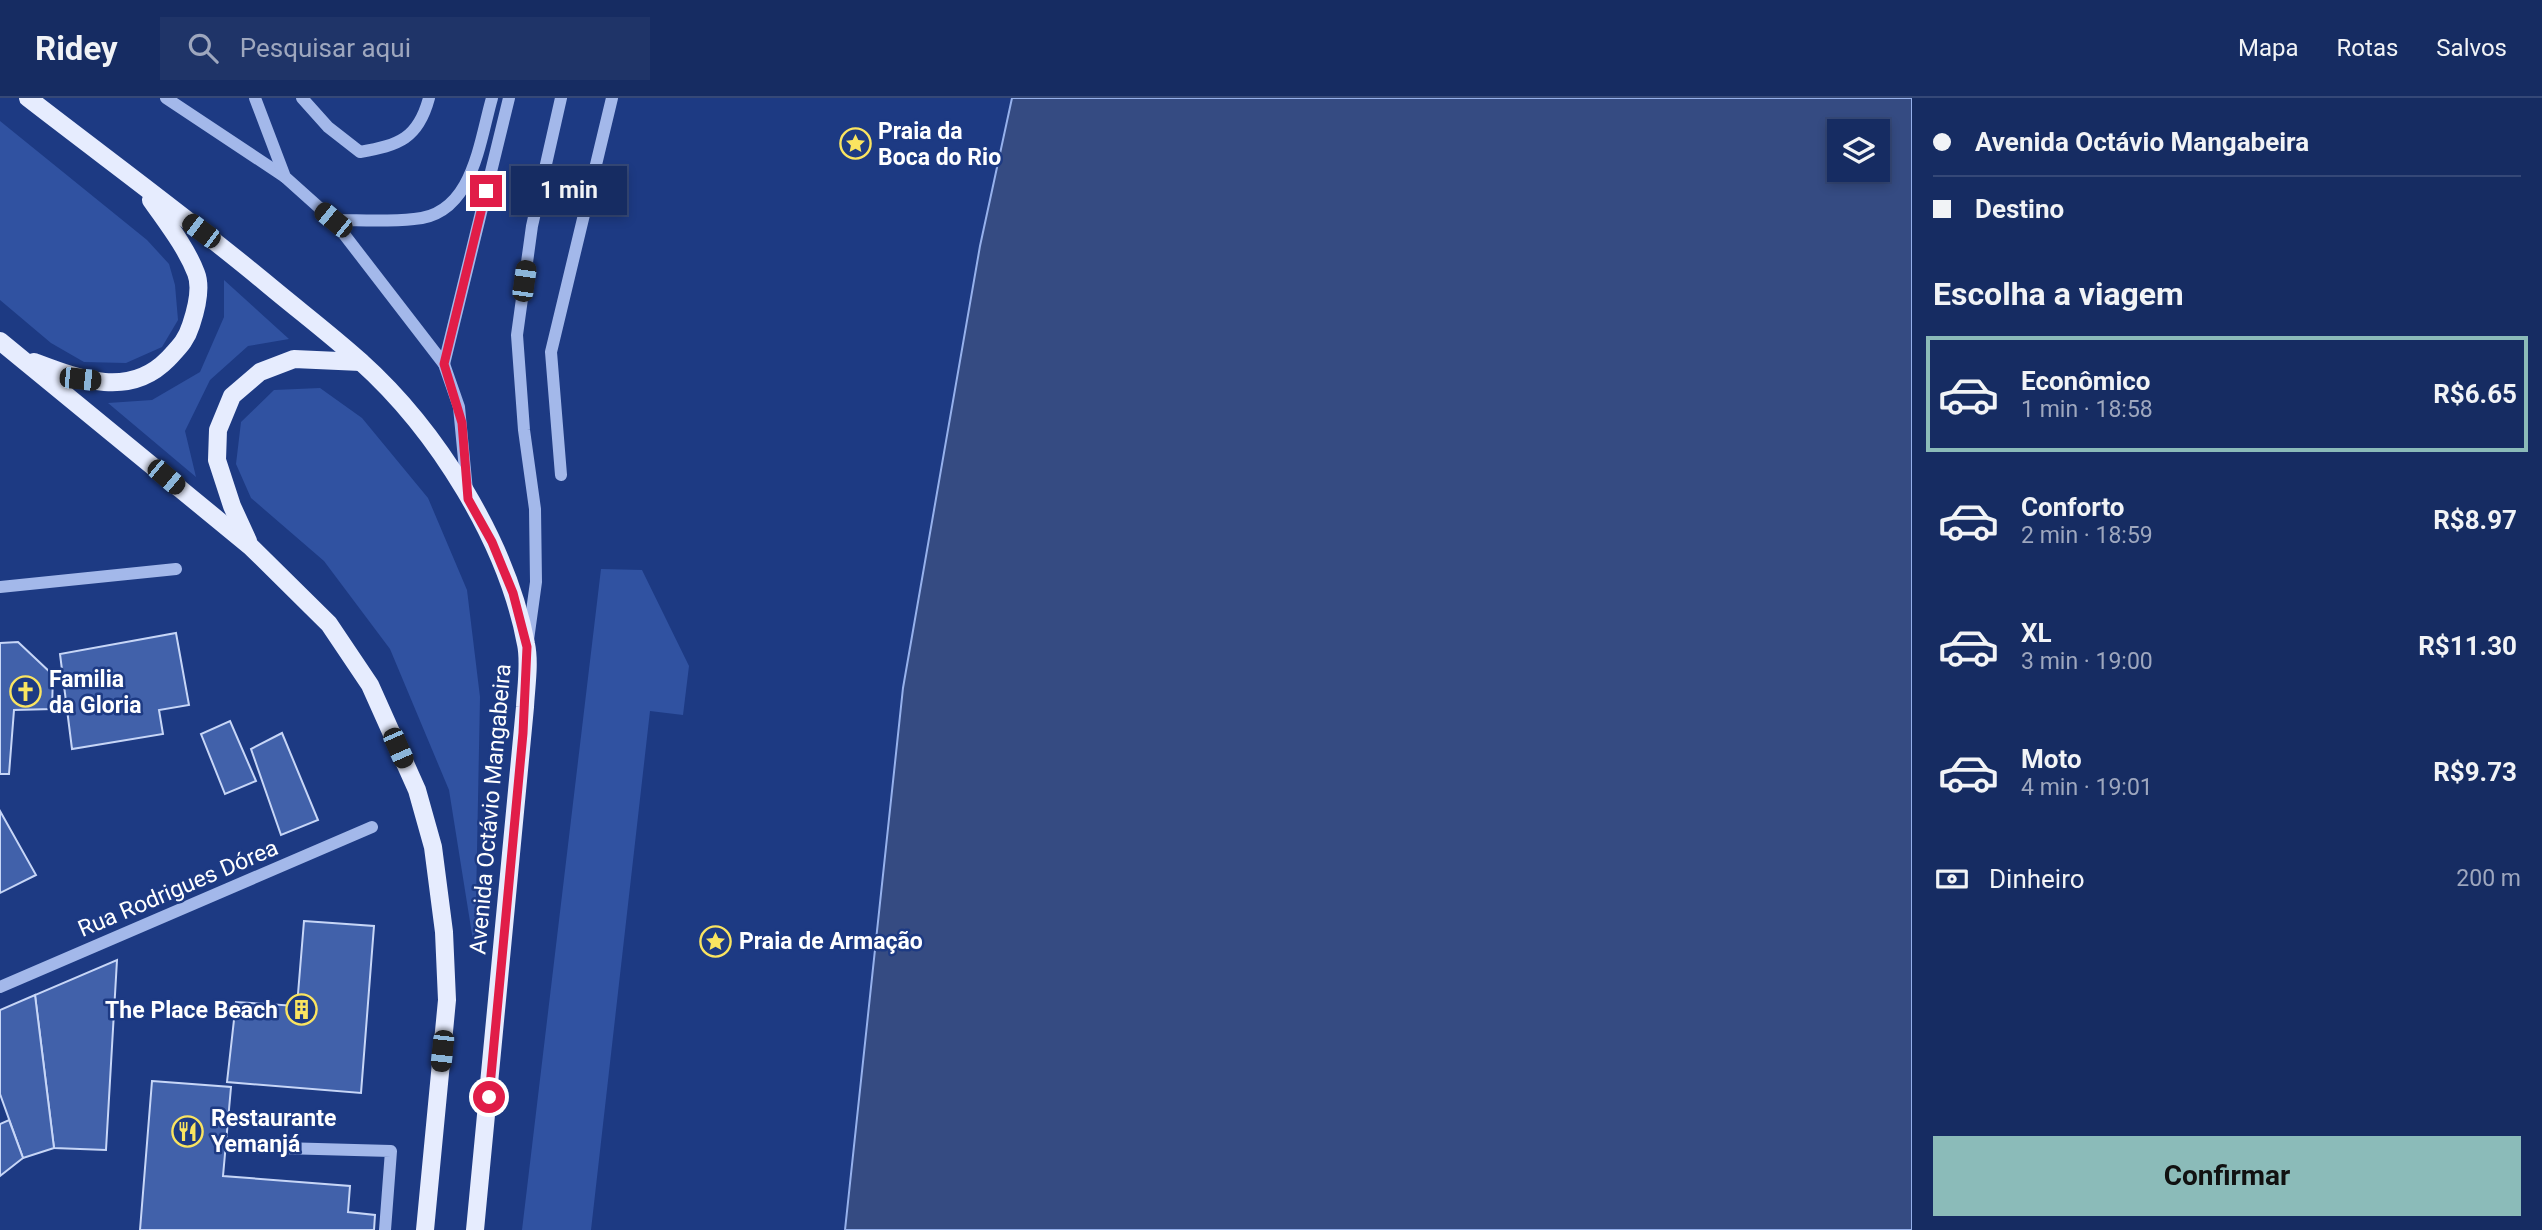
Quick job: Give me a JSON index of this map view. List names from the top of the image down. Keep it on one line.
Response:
{"streets":{"main road":["Avenida Octávio Mangabeira"],"street":["Rua Rodrigues Dórea"]},"places":{"place":["Praia da Boca do Rio","Praia de Armação"],"church":["Familia da Gloria"],"building":["The Place Beach"],"restaurant":["Restaurante Yemanjá"]},"page":{"header":"Ridey","search":"Pesquisar aqui","nav":["Mapa","Rotas","Salvos"],"banner":["Avenida Octávio Mangabeira","Destino"],"bubble":"1 min","heading":"Escolha a viagem","list":[{"name":"Econômico","note":"1 min · 18:58","value":"R$6.65"},{"name":"Conforto","note":"2 min · 18:59","value":"R$8.97"},{"name":"XL","note":"3 min · 19:00","value":"R$11.30"},{"name":"Moto","note":"4 min · 19:01","value":"R$9.73"}],"pay":["Dinheiro","200 m"],"buttons":"Confirmar"}}
